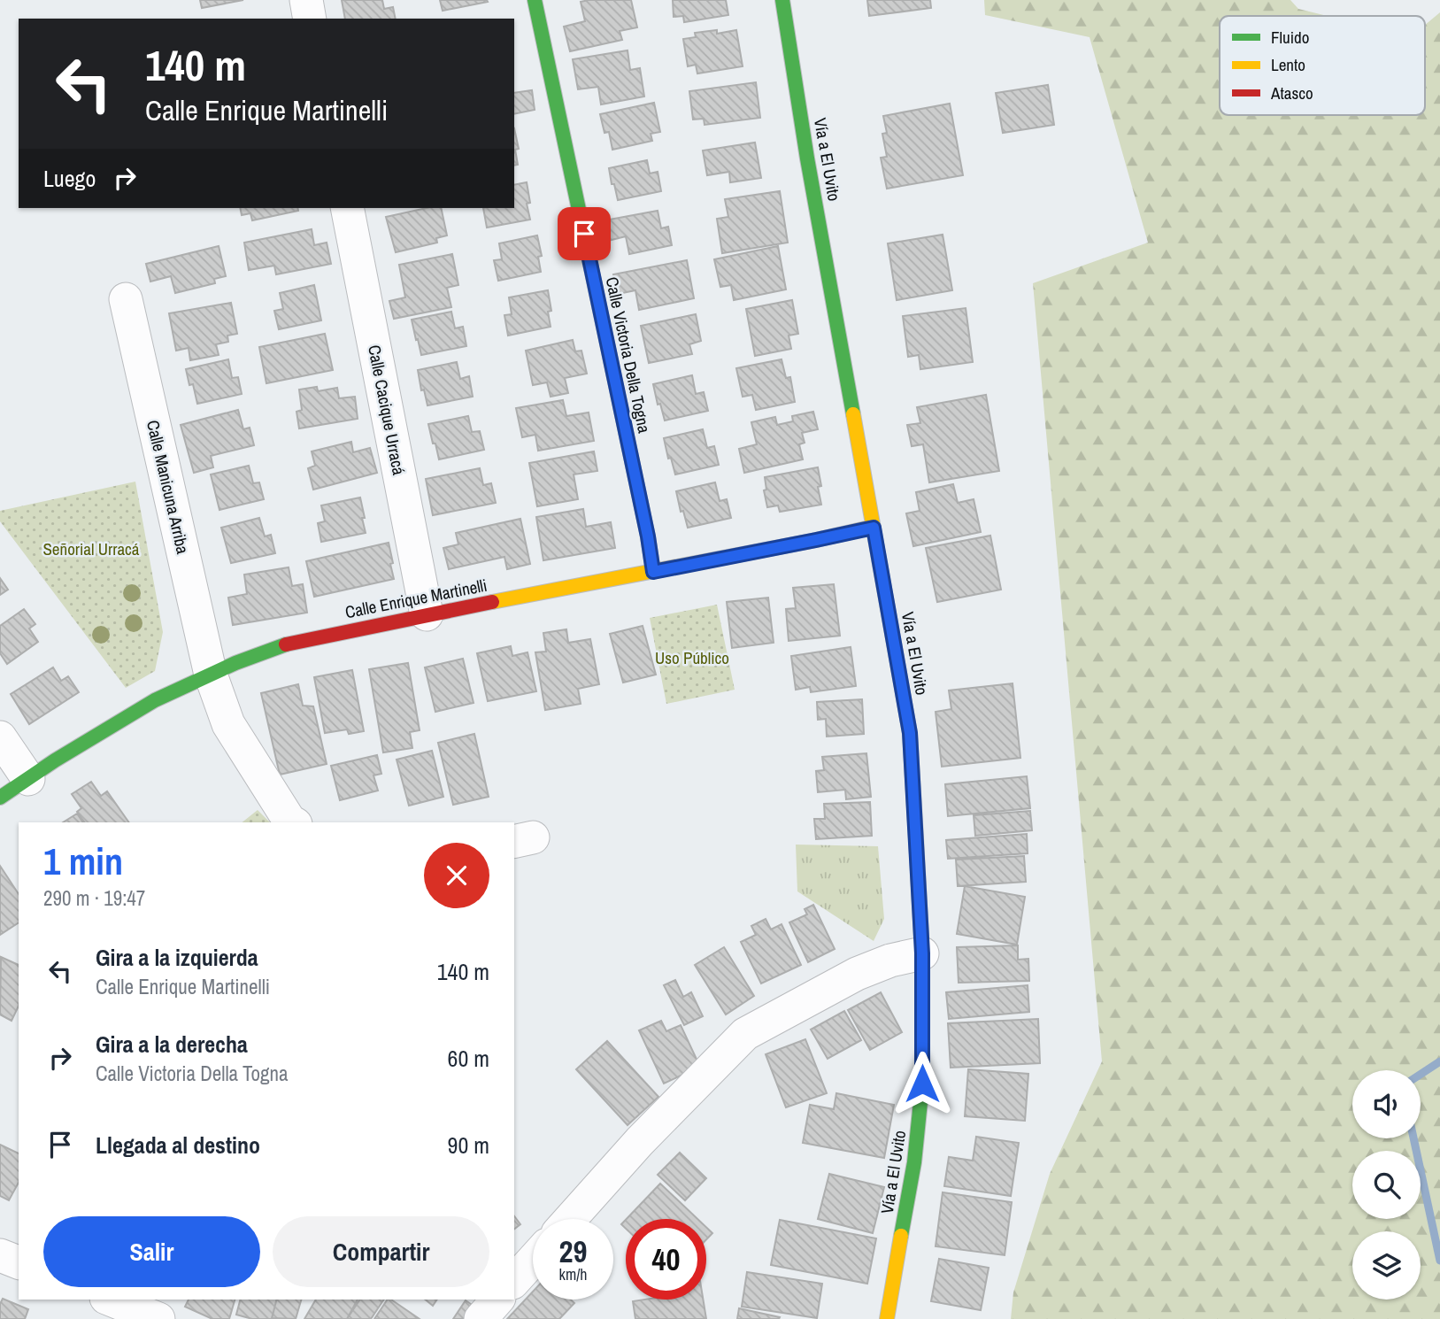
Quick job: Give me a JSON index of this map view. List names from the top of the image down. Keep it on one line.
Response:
{"streets":{"street":["Vía a El Uvito","Calle Victoria Della Togna","Calle Cacique Urracá","Calle Manicuna Arriba","Calle Enrique Martinelli"]},"crossings":[["Vía a El Uvito","Calle Enrique Martinelli"],["Calle Victoria Della Togna","Calle Enrique Martinelli"],["Calle Cacique Urracá","Calle Enrique Martinelli"],["Calle Manicuna Arriba","Calle Enrique Martinelli"]],"parks":["Señorial Urracá","Uso Público"],"legend":["Fluido","Lento","Atasco"],"page":{"turn":["140 m","Calle Enrique Martinelli"],"then":"Luego","heading":["1 min","290 m · 19:47"],"list":[{"name":"Gira a la izquierda","note":"Calle Enrique Martinelli","value":"140 m"},{"name":"Gira a la derecha","note":"Calle Victoria Della Togna","value":"60 m"},{"name":"Llegada al destino","value":"90 m"}],"buttons":["Salir","Compartir"],"speed":"29 km/h","limit":"40"}}
